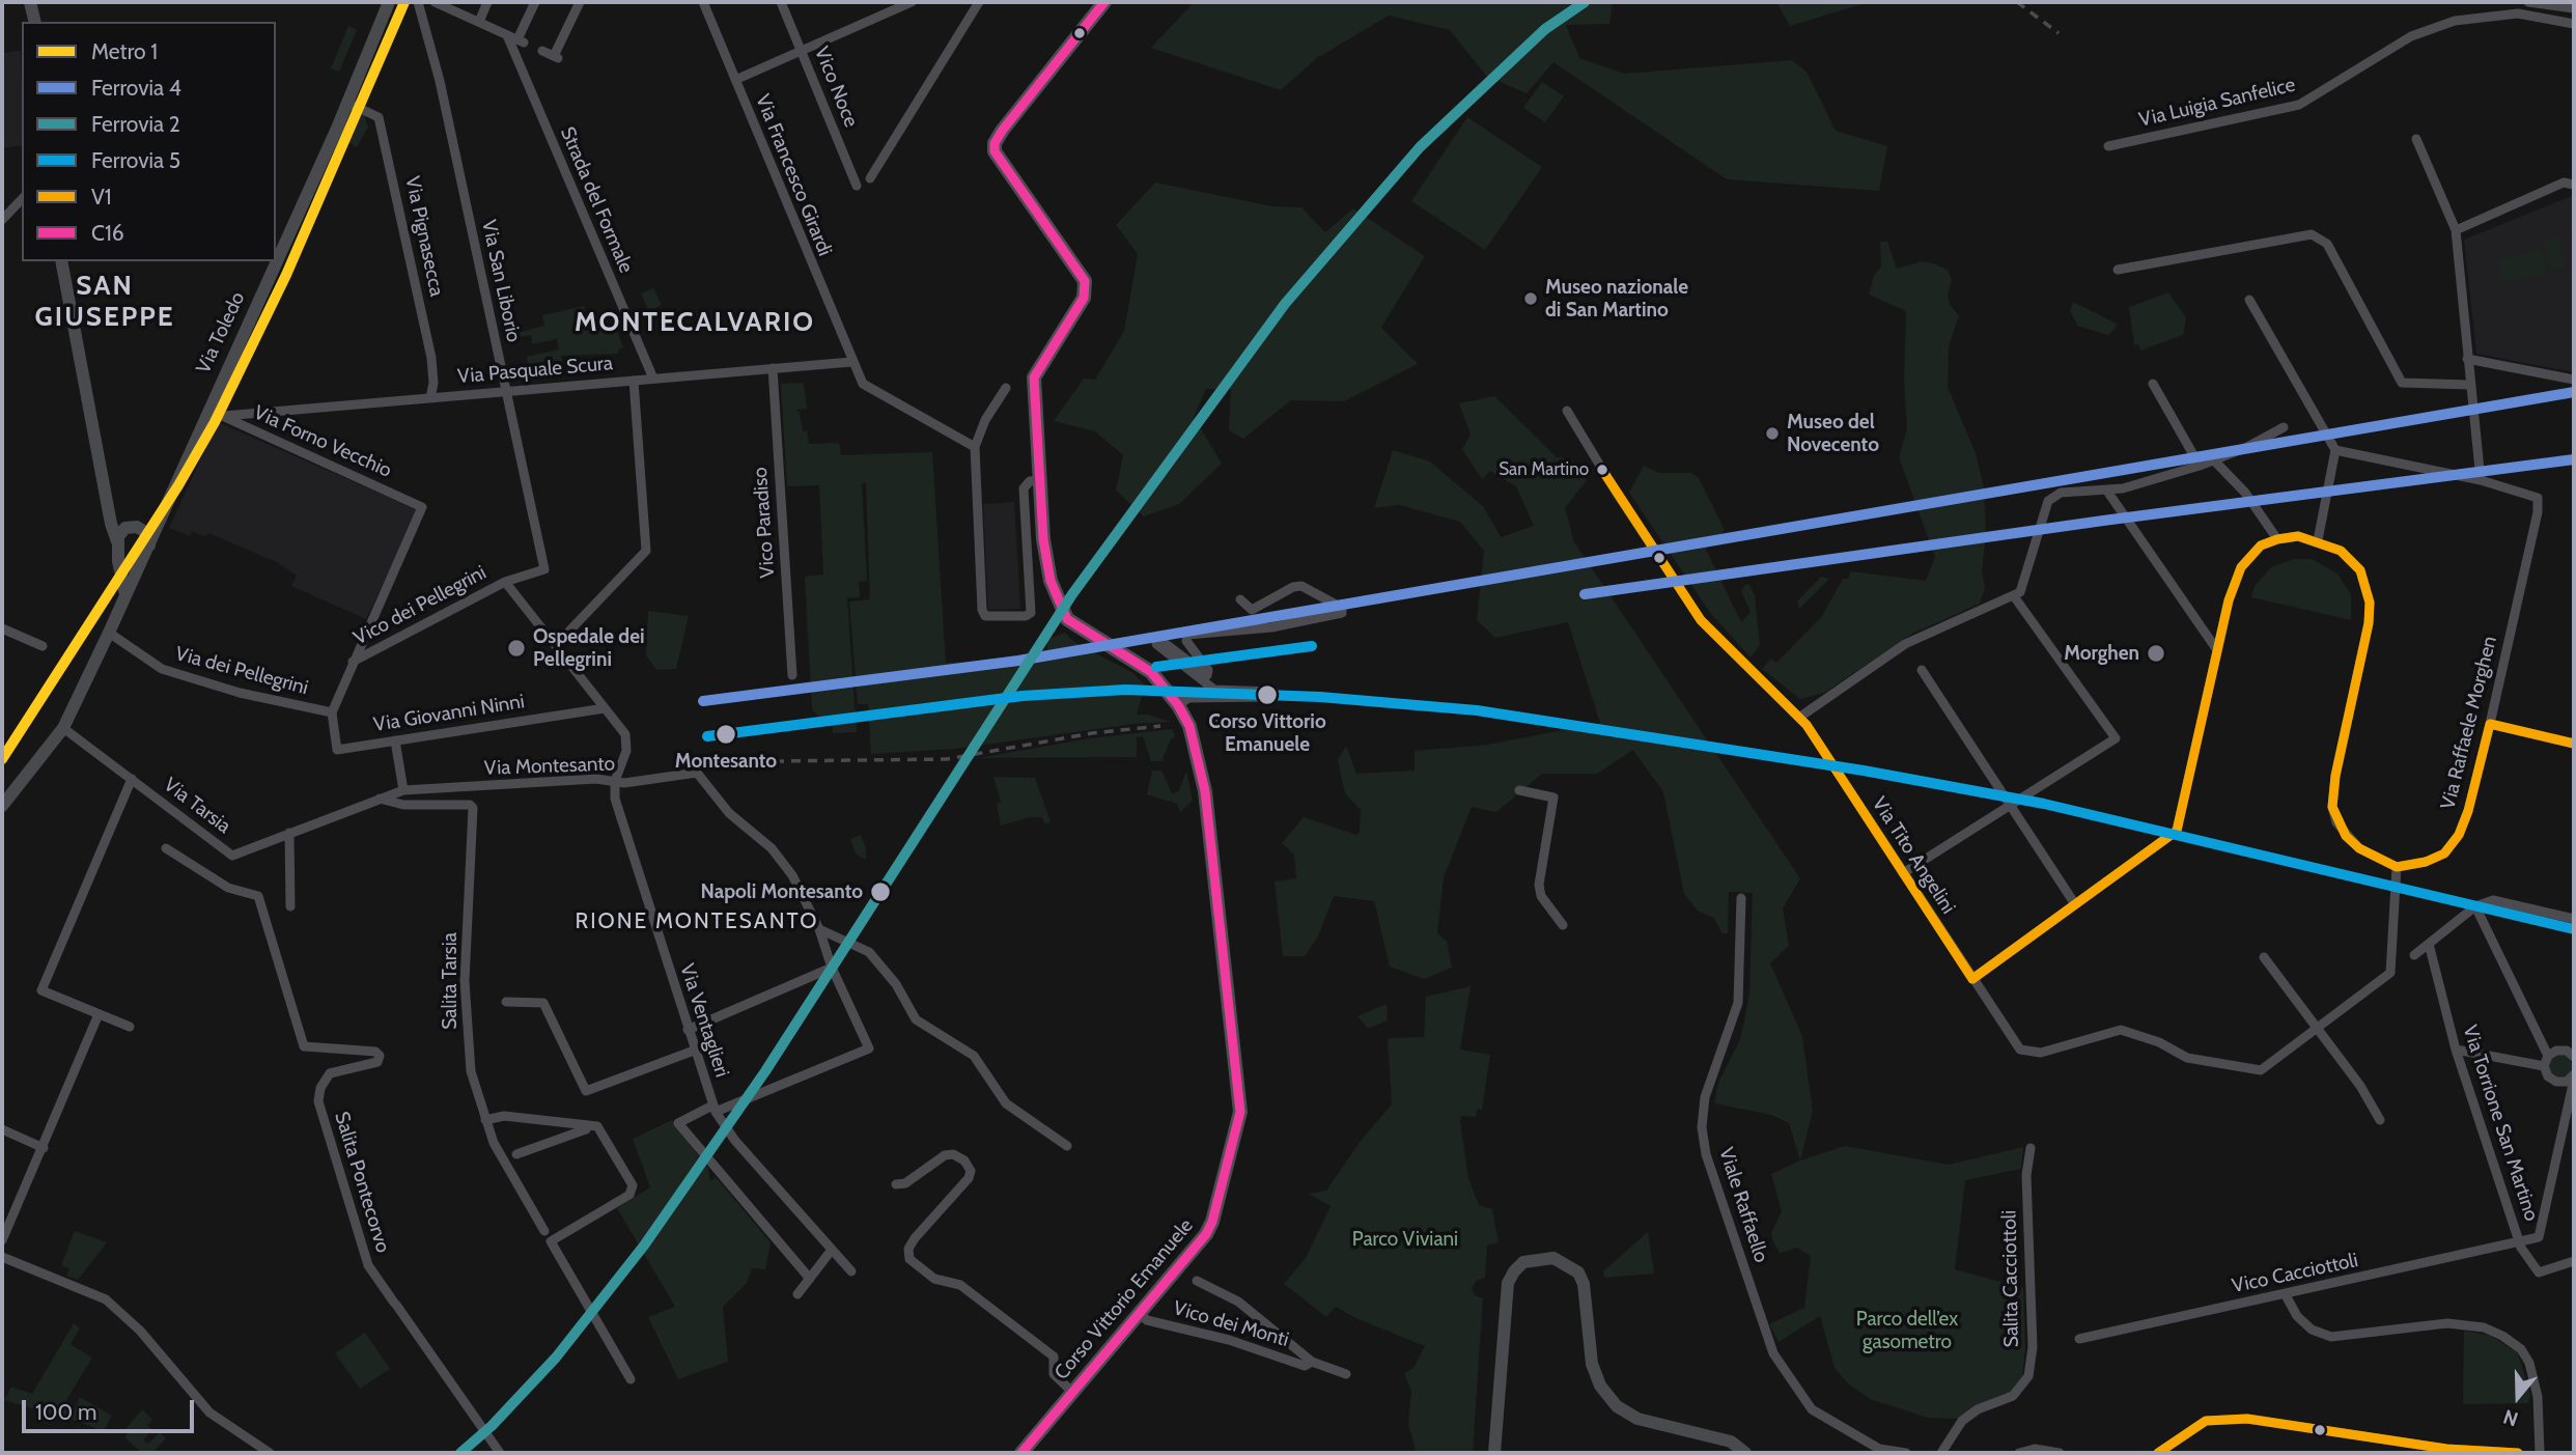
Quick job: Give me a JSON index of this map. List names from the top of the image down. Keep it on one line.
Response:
{"streets":{"main road":["Via Toledo","Corso Vittorio Emanuele"],"street":["Vico Noce","Via Luigia Sanfelice","Via Francesco Girardi","Strada del Formale","Via Pignasecca","Via San Liborio","Via Pasquale Scura","Via Forno Vecchio","Vico Paradiso","Vico dei Pellegrini","Via dei Pellegrini","Via Giovanni Ninni","Via Raffaele Morghen","Via Montesanto","Via Tarsia","Via Tito Angelini","Salita Tarsia","Via Ventaglieri","Via Torrione San Martino","Salita Pontecorvo","Viale Raffaello","Vico Cacciottoli","Salita Cacciottoli","Vico dei Monti"]},"crossings":[["Via Francesco Girardi","Via Pasquale Scura"],["Strada del Formale","Via Pasquale Scura"],["Via Pignasecca","Via Toledo"],["Via Pignasecca","Via Pasquale Scura"],["Via San Liborio","Via Pasquale Scura"],["Via San Liborio","Vico dei Pellegrini"],["Via Toledo","Via Forno Vecchio"],["Via Pasquale Scura","Via Forno Vecchio"],["Via Pasquale Scura","Vico Paradiso"],["Via Forno Vecchio","Vico dei Pellegrini"],["Via dei Pellegrini","Via Giovanni Ninni"],["Via Raffaele Morghen","Via Tito Angelini"],["Via Montesanto","Via Tarsia"],["Via Montesanto","Via Ventaglieri"],["Via Tarsia","Salita Tarsia"],["Via Torrione San Martino","Vico Cacciottoli"],["Corso Vittorio Emanuele","Vico dei Monti"]],"districts":["SAN GIUSEPPE","MONTECALVARIO","RIONE MONTESANTO"],"parks":["Parco Viviani","Parco dell’ex gasometro"],"places":["Museo nazionale di San Martino","Museo del Novecento","San Martino","Ospedale dei Pellegrini","Morghen","Corso Vittorio Emanuele","Montesanto","Napoli Montesanto"],"lines":["metro line 1","rail line 2","transit line C16","rail line 4","transit line V1","rail line 5"],"legend":["Metro 1","Ferrovia 4","Ferrovia 2","Ferrovia 5","V1","C16"],"scale_bar":"100 m","north":"bottom"}
